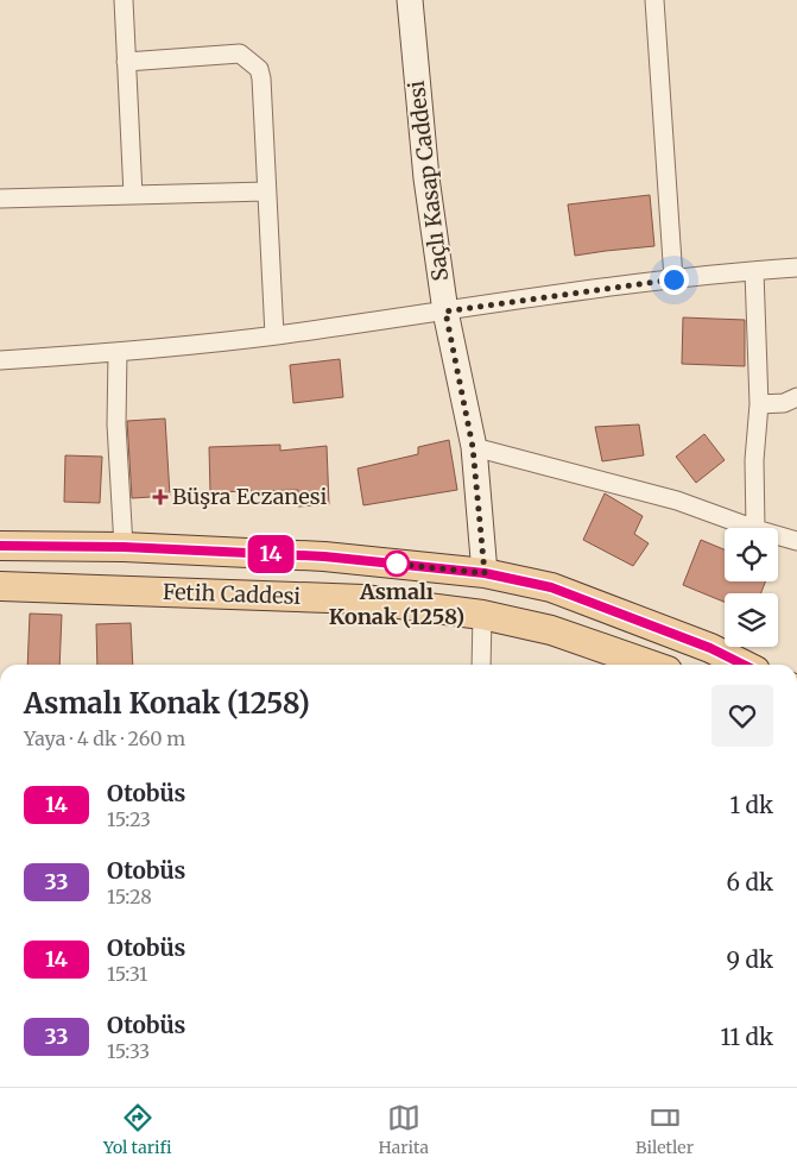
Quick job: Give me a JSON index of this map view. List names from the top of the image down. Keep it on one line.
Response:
{"streets":{"main road":["Fetih Caddesi"],"street":["Saçlı Kasap Caddesi"]},"crossings":[["Saçlı Kasap Caddesi","Fetih Caddesi"]],"places":{"health":["Büşra Eczanesi"],"other":["Asmalı Konak (1258)"]},"lines":["bus line 14"],"page":{"on_map":"14","heading":["Asmalı Konak (1258)","Yaya · 4 dk · 260 m"],"list":[{"mark":"14","name":"Otobüs","note":"15:23","value":"1 dk"},{"mark":"33","name":"Otobüs","note":"15:28","value":"6 dk"},{"mark":"14","name":"Otobüs","note":"15:31","value":"9 dk"},{"mark":"33","name":"Otobüs","note":"15:33","value":"11 dk"}],"tabs":["Yol tarifi","Harita","Biletler"]}}
